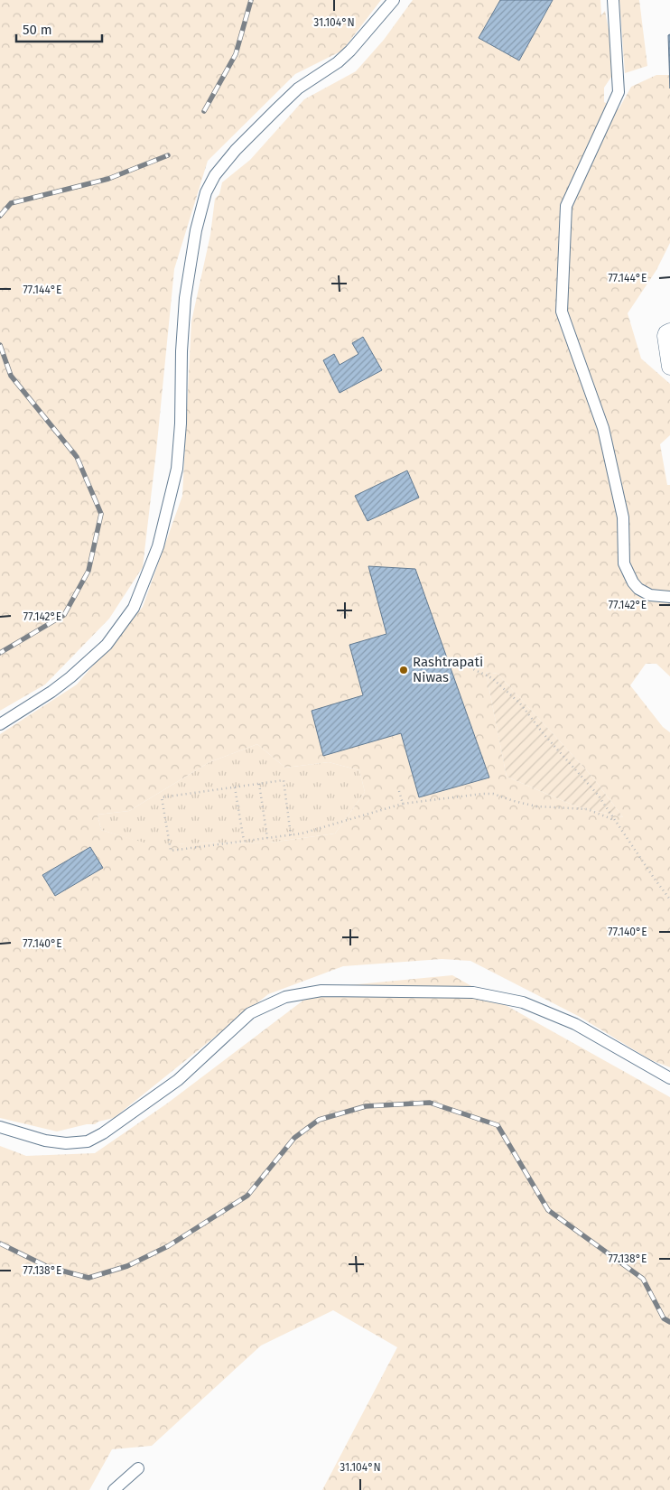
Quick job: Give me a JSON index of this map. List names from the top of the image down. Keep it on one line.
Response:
{"places":["Rashtrapati Niwas"],"scale_bar":"50 m","coordinates":["31.104°N","77.144°E","77.142°E","77.140°E","77.138°E"]}
